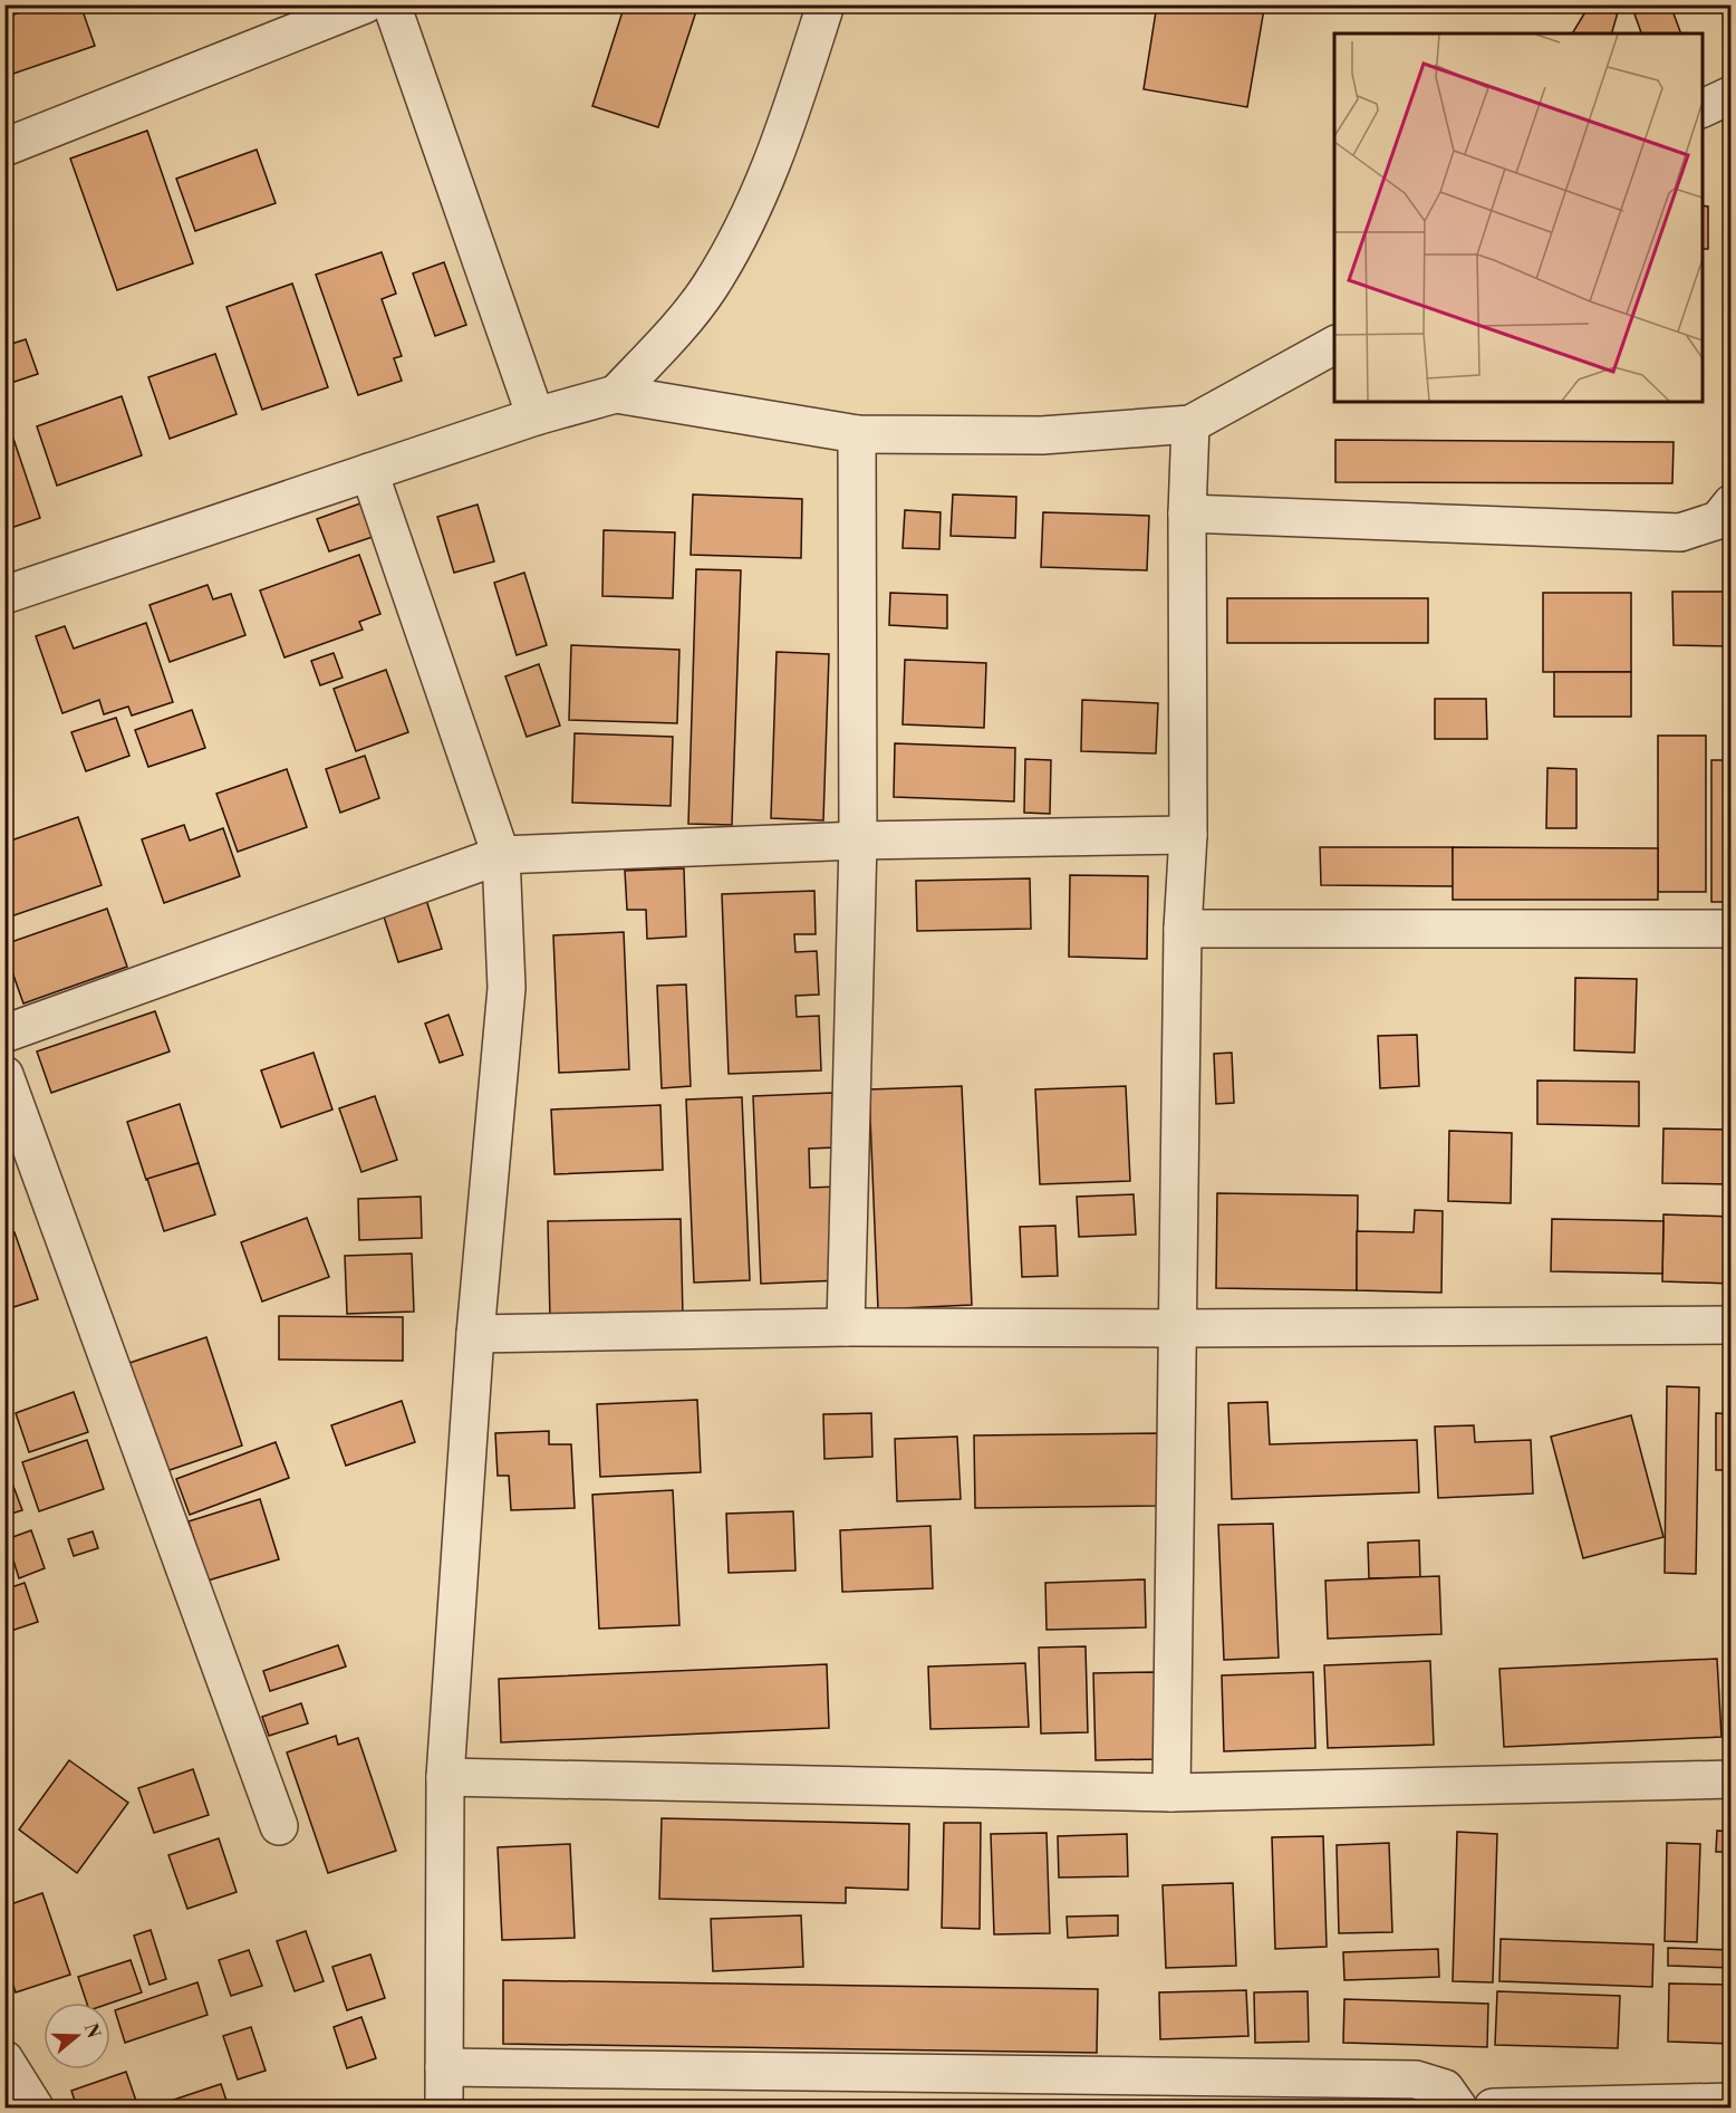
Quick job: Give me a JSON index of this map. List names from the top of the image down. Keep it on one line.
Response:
{"north":"right"}
